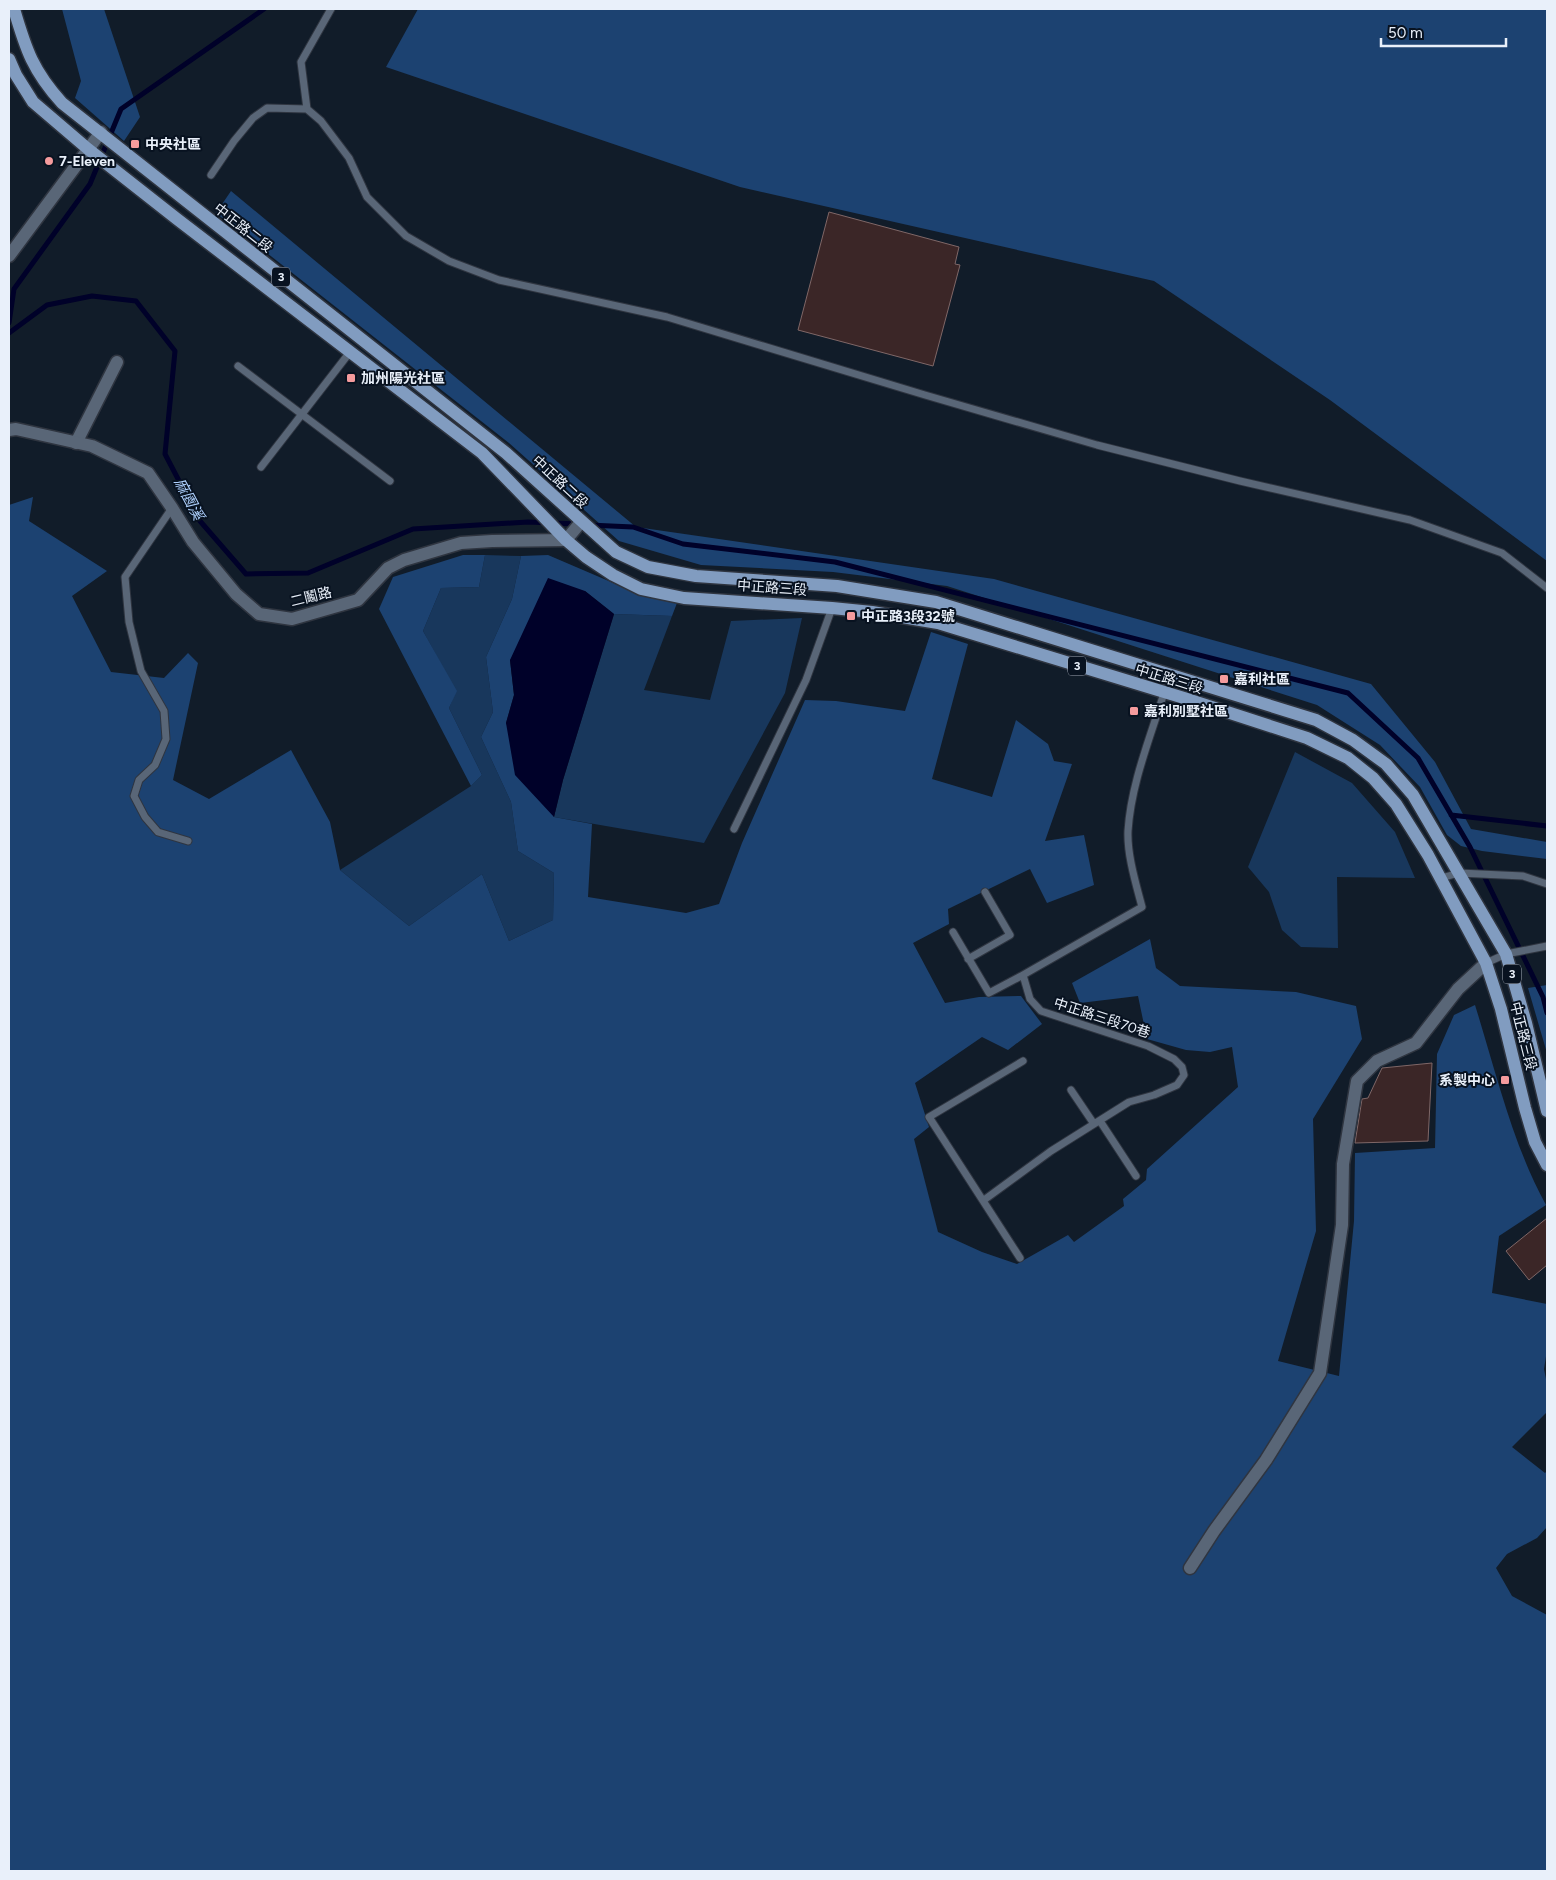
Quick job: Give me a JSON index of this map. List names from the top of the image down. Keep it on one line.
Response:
{"streets":{"main road":["中正路二段","3","中正路三段"],"street":["二鬮路"],"lane":["中正路三段70巷"]},"crossings":[["中正路二段","中正路三段"],["3","中正路三段"],["3","二鬮路"],["中正路三段","二鬮路"]],"water":["麻園溪"],"places":{"transit":["中央社區","加州陽光社區","中正路3段32號","嘉利社區","嘉利別墅社區","系製中心"],"other":["7-Eleven"]},"scale_bar":"50 m"}
